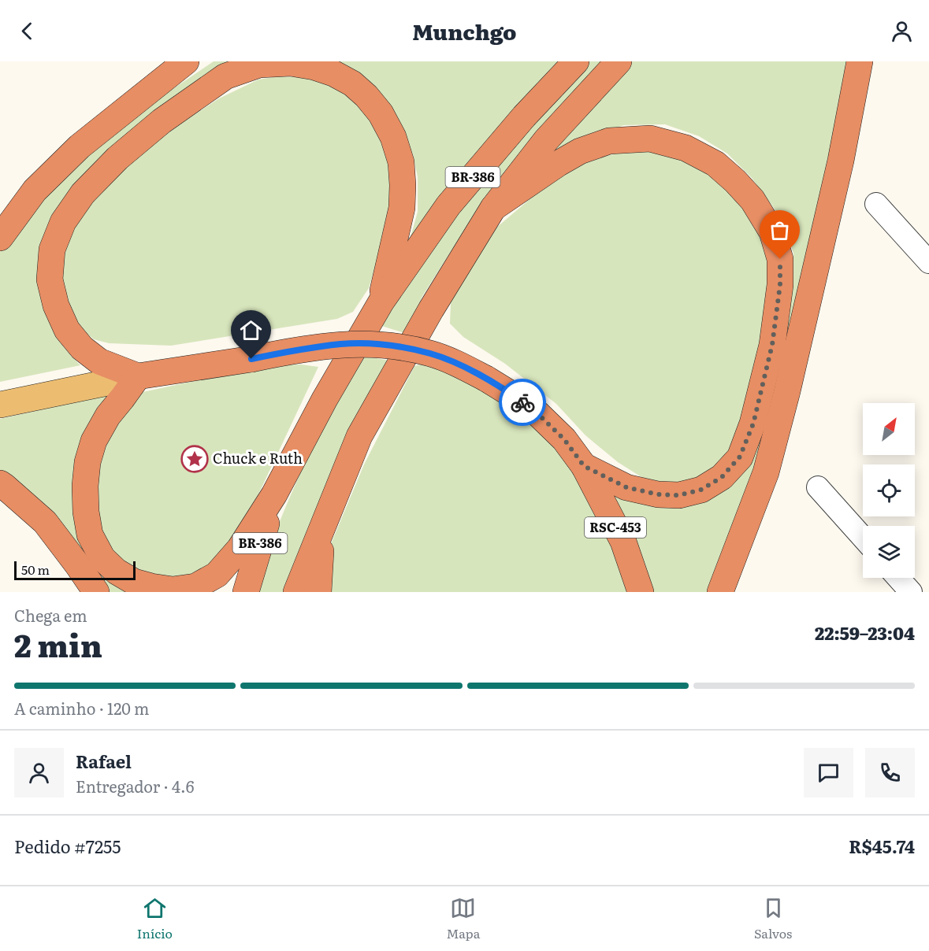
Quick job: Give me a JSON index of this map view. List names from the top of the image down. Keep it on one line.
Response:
{"streets":{"highway":["BR-386","RSC-453"]},"places":{"place":["Chuck e Ruth"]},"scale_bar":"50 m","north":"top right","page":{"header":"Munchgo","scale":"50 m","heading":["2 min","Chega em","22:59–23:04"],"panel":["Rafael","Entregador · 4.6","Pedido #7255","R$45.74"],"bar":"A caminho · 120 m","tabs":["Início","Mapa","Salvos"]}}
